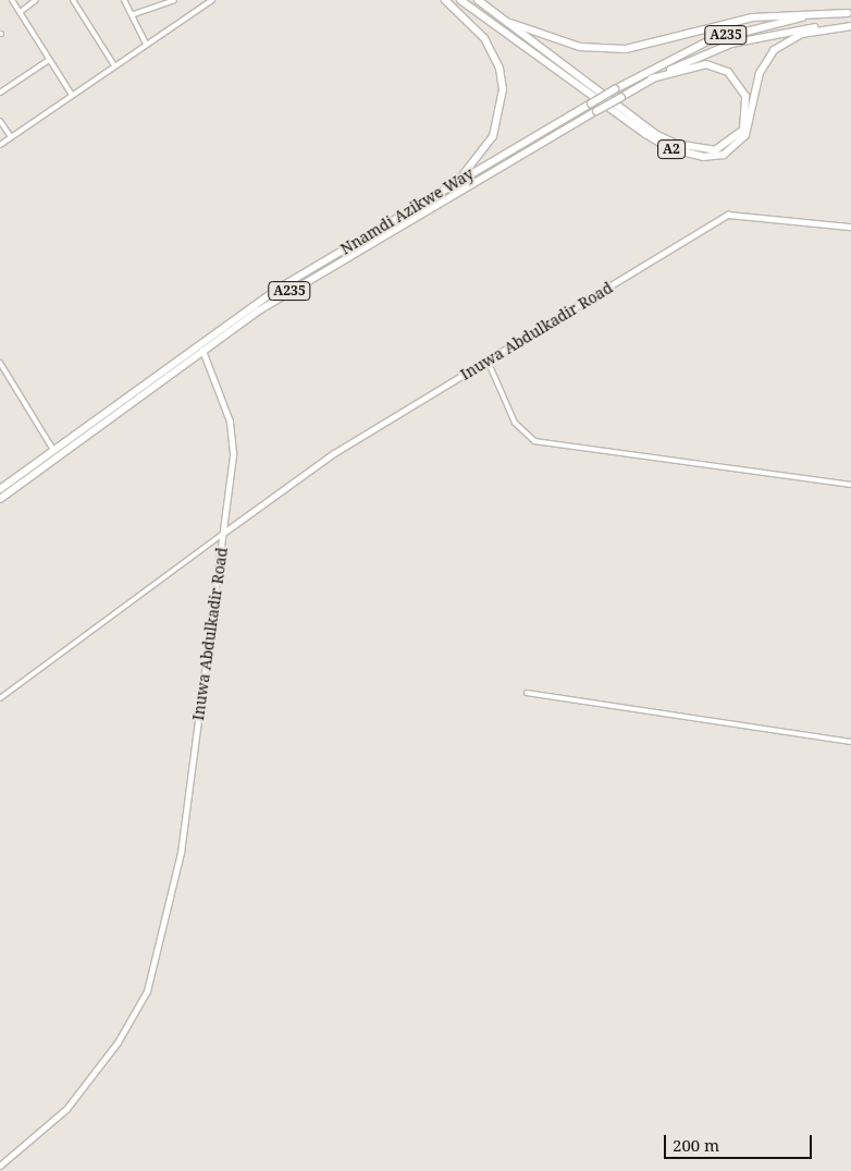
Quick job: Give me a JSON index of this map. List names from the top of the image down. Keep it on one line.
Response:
{"streets":{"highway":["A235","A2","Nnamdi Azikwe Way"],"street":["Inuwa Abdulkadir Road"]},"crossings":[["A2","Nnamdi Azikwe Way"]],"scale_bar":"200 m"}
